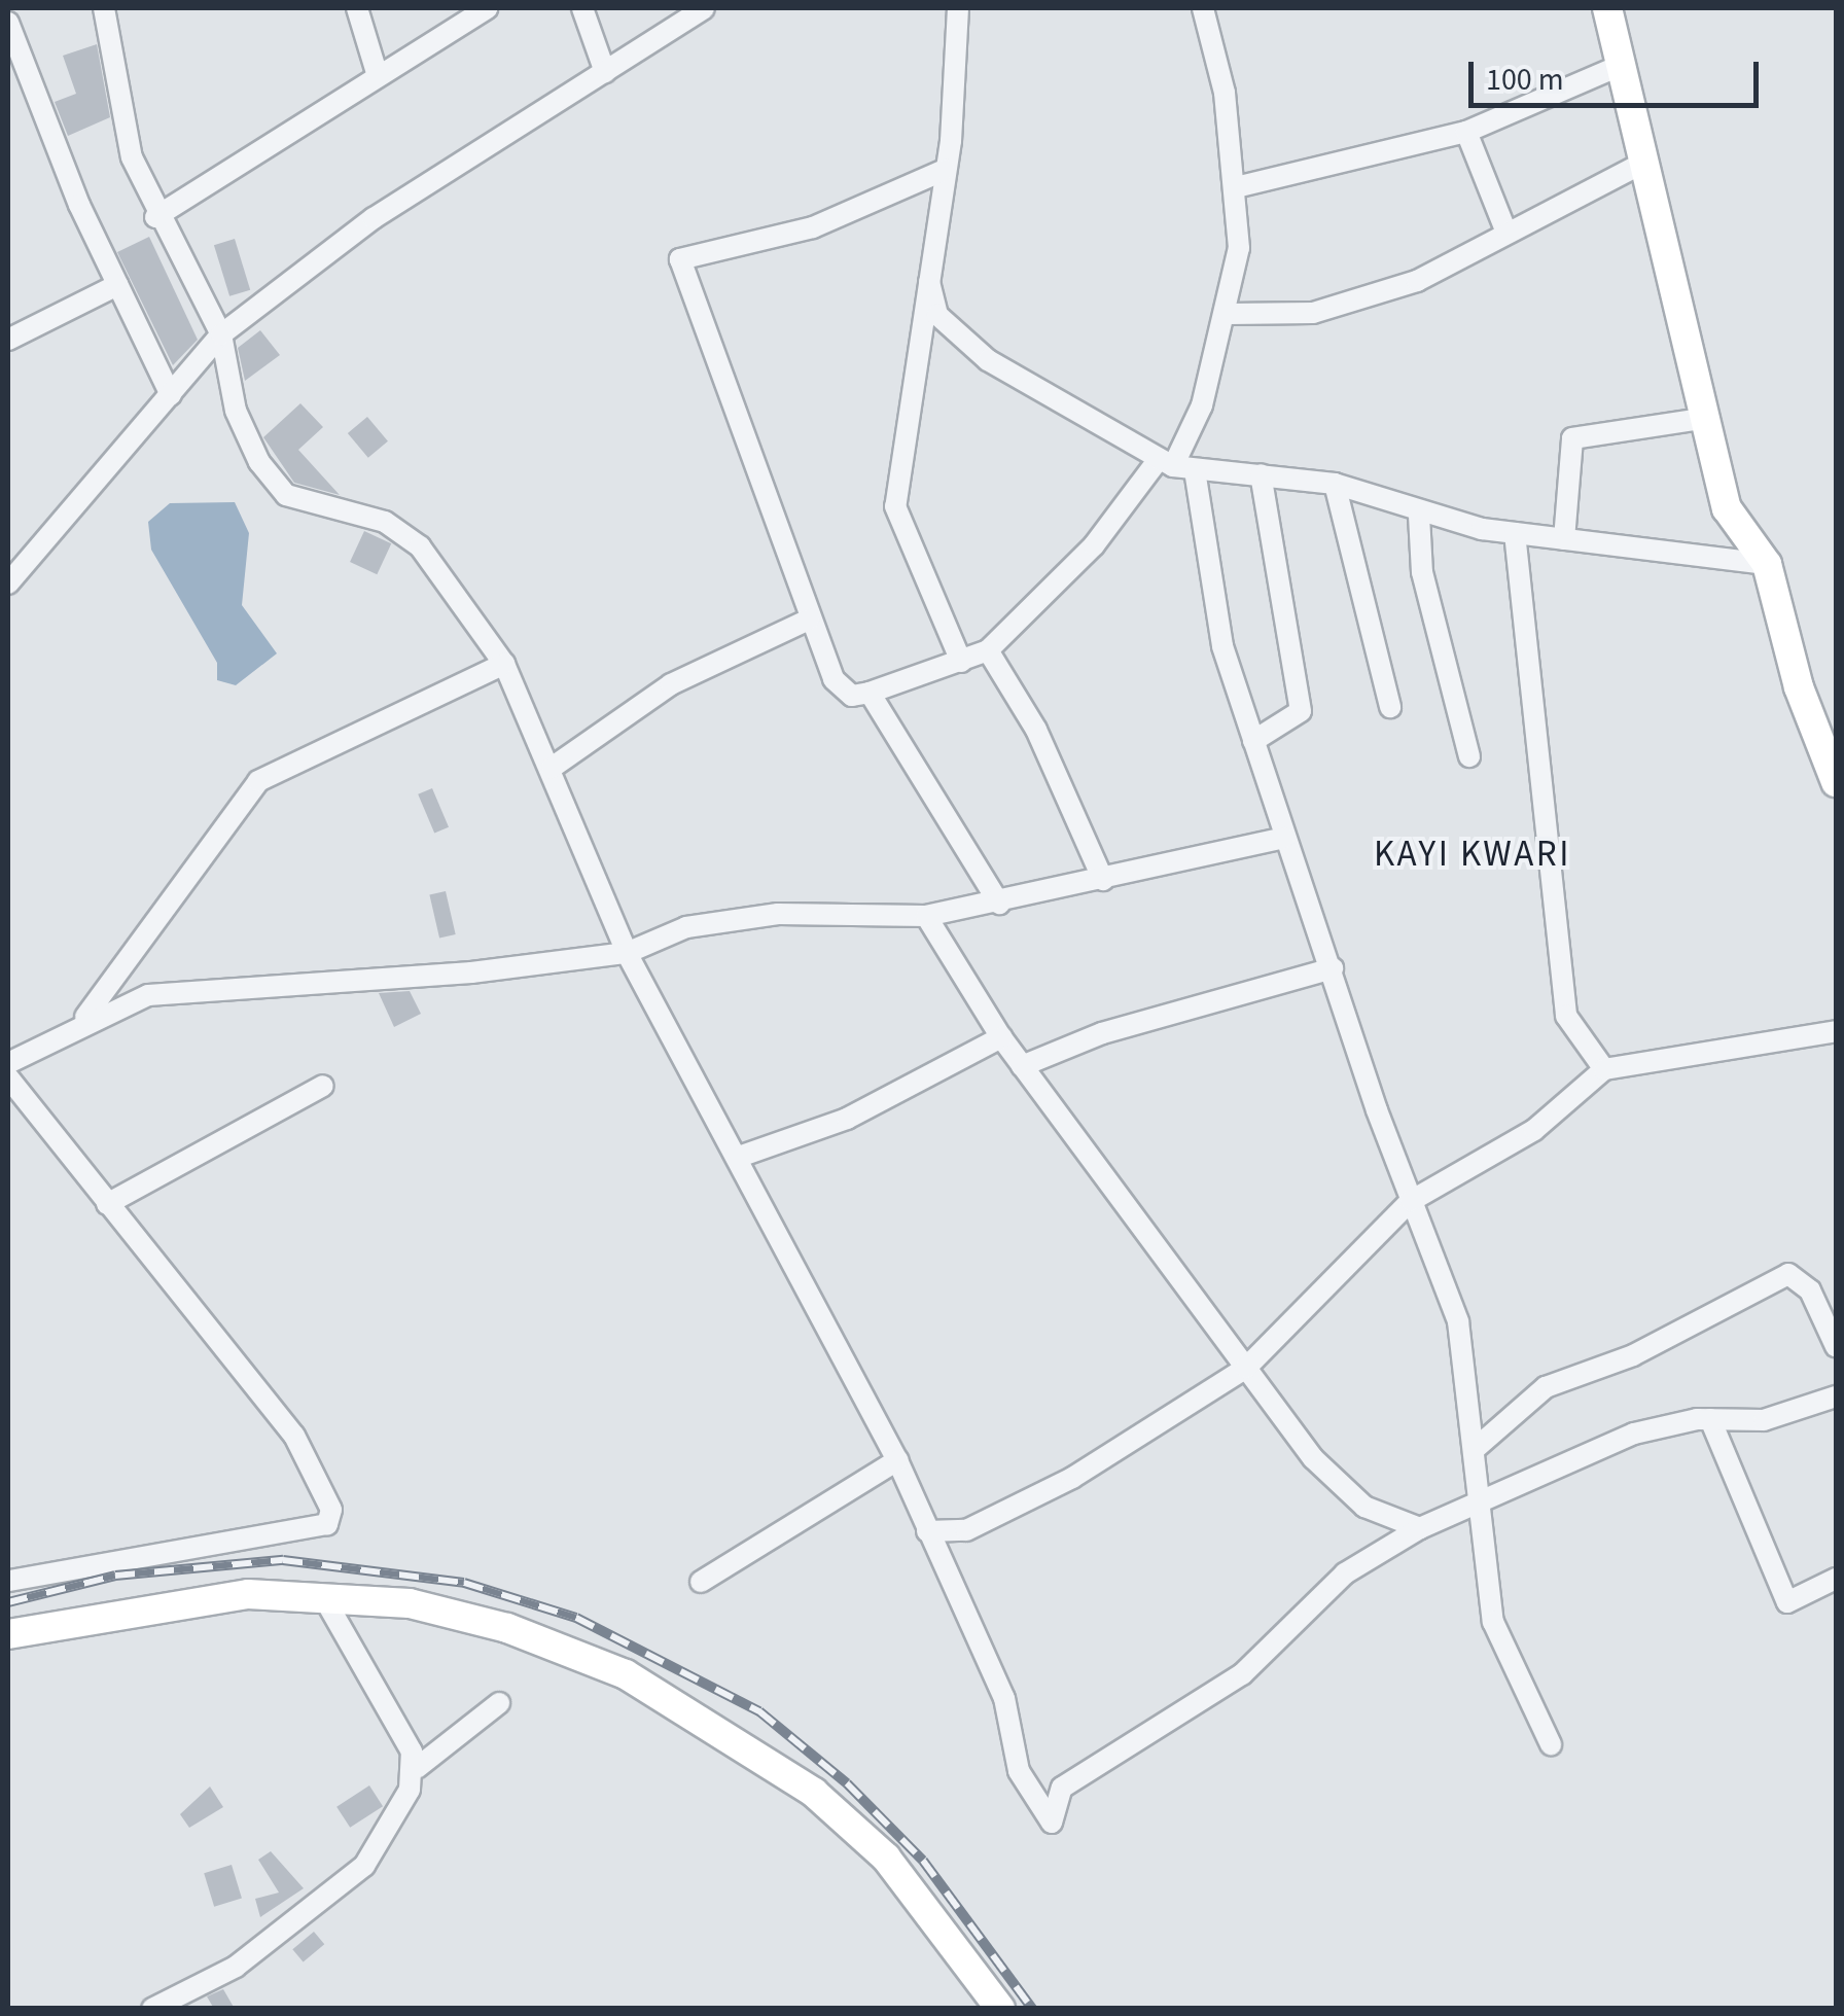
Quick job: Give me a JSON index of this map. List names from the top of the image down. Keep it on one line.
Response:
{"districts":["KAYI KWARI"],"scale_bar":"100 m"}
